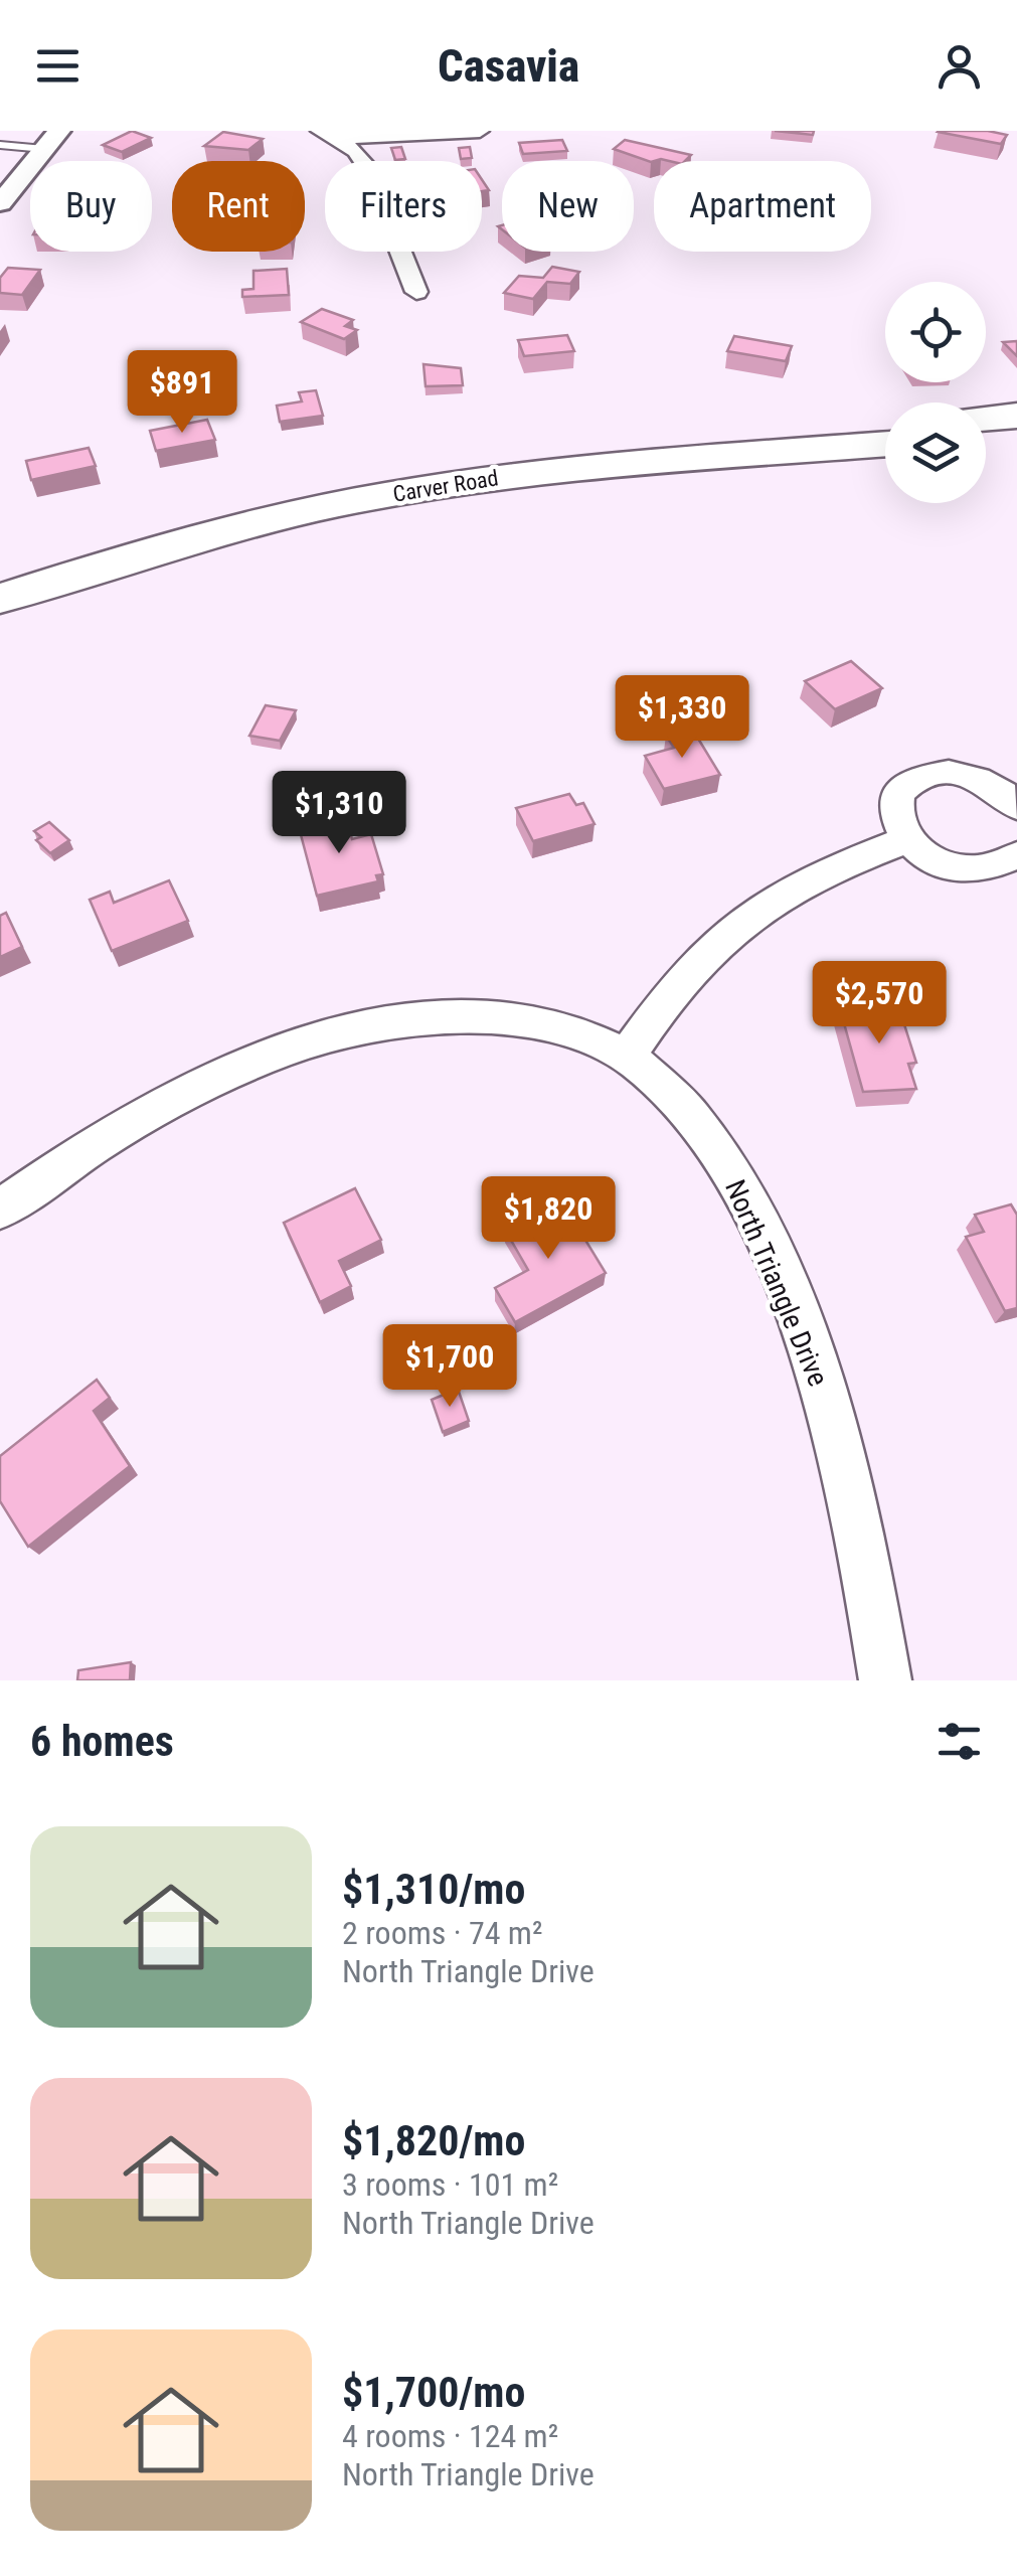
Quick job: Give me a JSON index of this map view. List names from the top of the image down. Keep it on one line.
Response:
{"streets":{"highway":["Carver Road"],"street":["North Triangle Drive"]},"page":{"header":"Casavia","chip":["Buy","Rent","Filters","New","Apartment"],"price":["$891","$1,330","$1,310","$2,570","$1,820","$1,700"],"heading":"6 homes","list":[{"name":"$1,310/mo","note":"2 rooms · 74 m² · North Triangle Drive"},{"name":"$1,820/mo","note":"3 rooms · 101 m² · North Triangle Drive"},{"name":"$1,700/mo","note":"4 rooms · 124 m² · North Triangle Drive"}]}}
